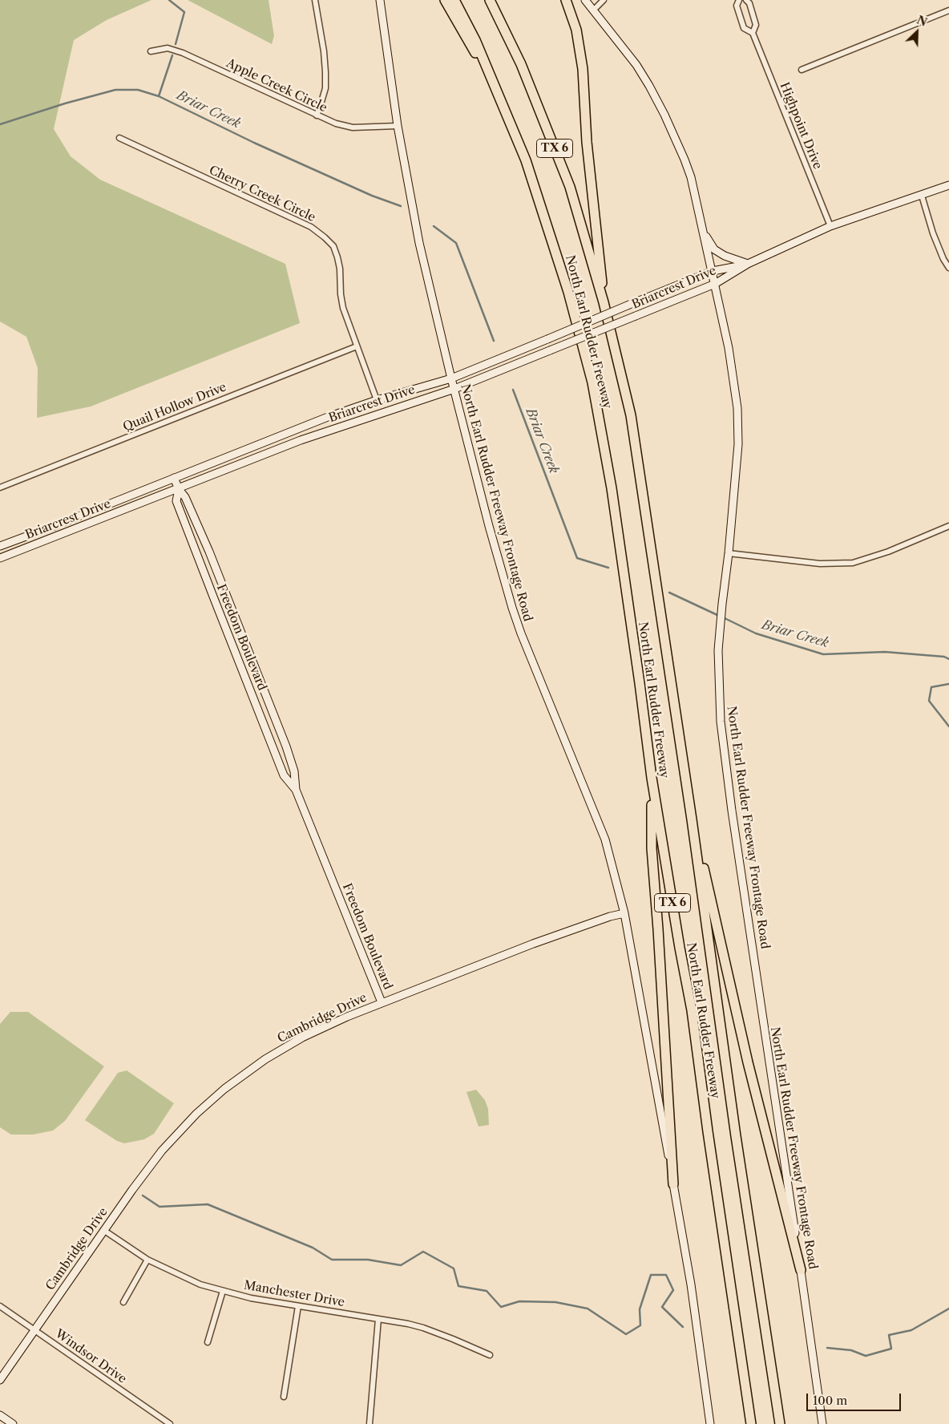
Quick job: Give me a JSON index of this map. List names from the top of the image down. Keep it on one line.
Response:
{"streets":{"highway":["TX 6","North Earl Rudder Freeway"],"main road":["Briarcrest Drive","North Earl Rudder Freeway Frontage Road","Freedom Boulevard","Cambridge Drive"],"street":["Apple Creek Circle","Highpoint Drive","Cherry Creek Circle","Quail Hollow Drive","Manchester Drive","Windsor Drive"]},"crossings":[["Apple Creek Circle","North Earl Rudder Freeway Frontage Road"],["Highpoint Drive","Briarcrest Drive"],["Cherry Creek Circle","Briarcrest Drive"],["Cherry Creek Circle","Quail Hollow Drive"],["Briarcrest Drive","North Earl Rudder Freeway Frontage Road"],["Briarcrest Drive","Freedom Boulevard"],["North Earl Rudder Freeway Frontage Road","Cambridge Drive"],["Freedom Boulevard","Cambridge Drive"],["Cambridge Drive","Manchester Drive"],["Cambridge Drive","Windsor Drive"]],"water":["Briar Creek"],"scale_bar":"100 m","north":"top right"}
